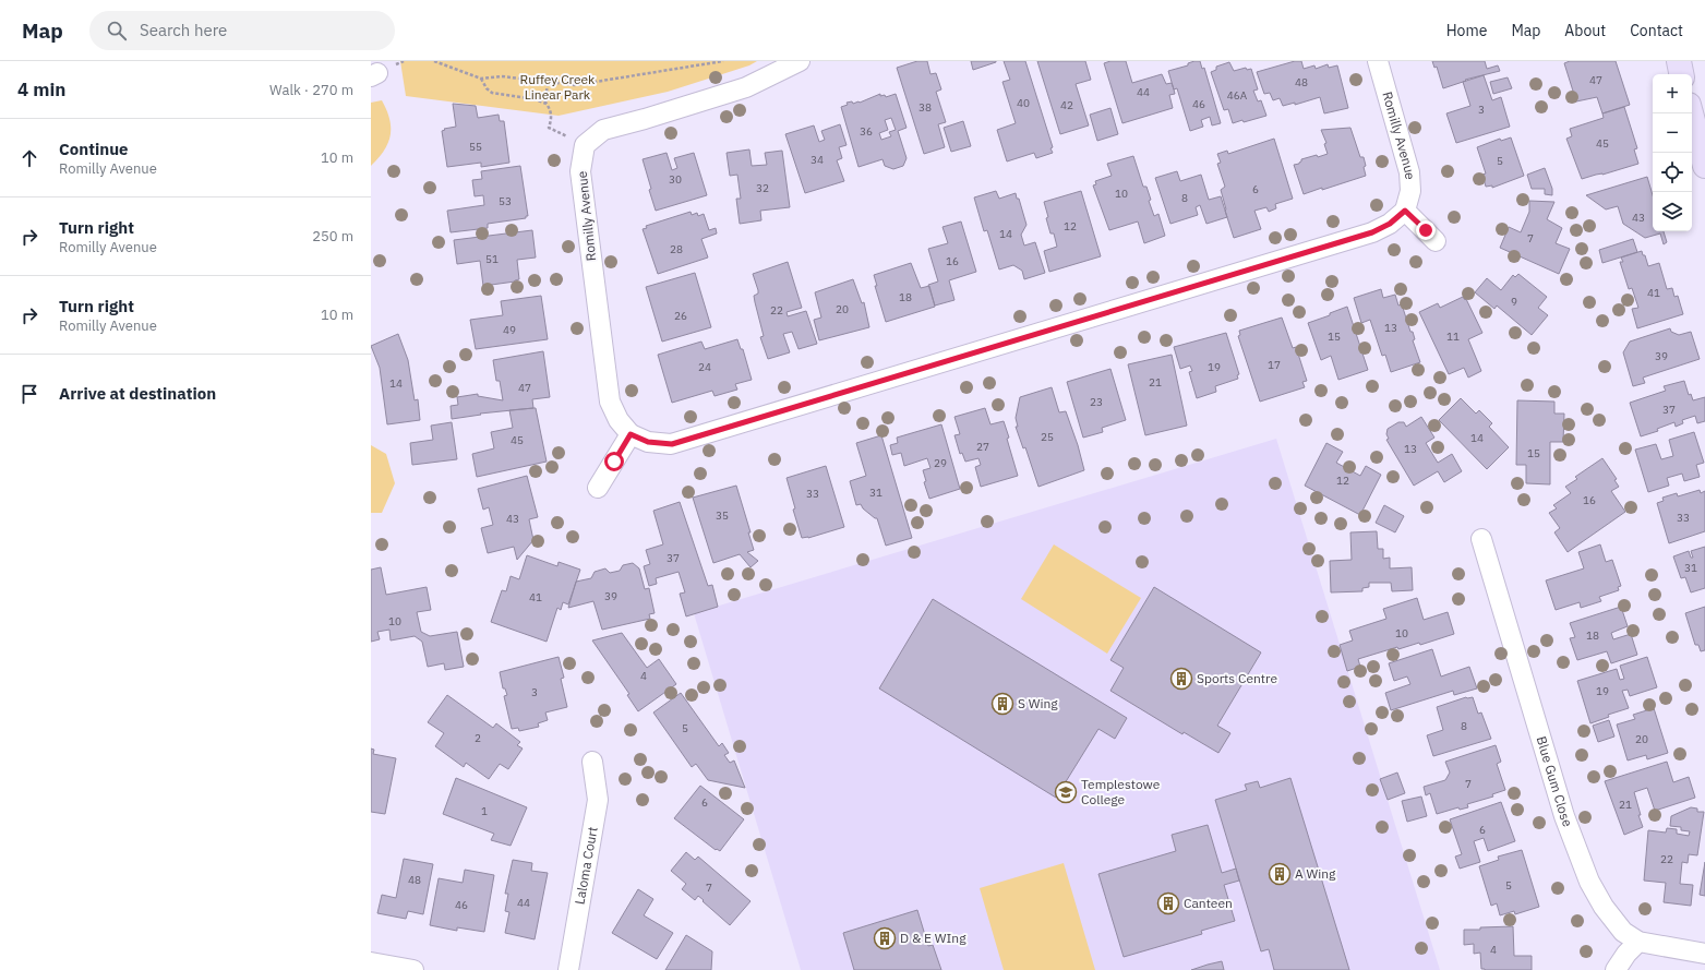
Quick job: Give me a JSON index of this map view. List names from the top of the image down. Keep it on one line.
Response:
{"streets":{"street":["Romilly Avenue","Blue Gum Close","Laloma Court"]},"parks":["Ruffey Creek Linear Park"],"places":{"building":["Sports Centre","S Wing","A Wing","Canteen","D & E WIng"],"school or university":["Templestowe College"]},"house_numbers":["47","48","44","46A","40","46","42","38","3","36","45","55","34","5","30","32","6","10","8","53","43","12","14","7","28","51","16","41","18","9","20","22","26","13","49","15","11","39","17","24","19","21","14","47","23","37","25","14","45","27","13","15","29","12","31","33","16","35","33","43","37","31","39","41","10","10","18","4","19","3","8","5","2","20","7","6","21","1","6","22","48","5","7","44","46","4"],"page":{"header":"Map","search":"Search here","nav":["Home","Map","About","Contact"],"heading":["4 min","Walk · 270 m"],"map_buttons":["+","−"],"list":[["Continue","Romilly Avenue","10 m"],["Turn right","Romilly Avenue","250 m"],["Turn right","Romilly Avenue","10 m"],"Arrive at destination"]}}
